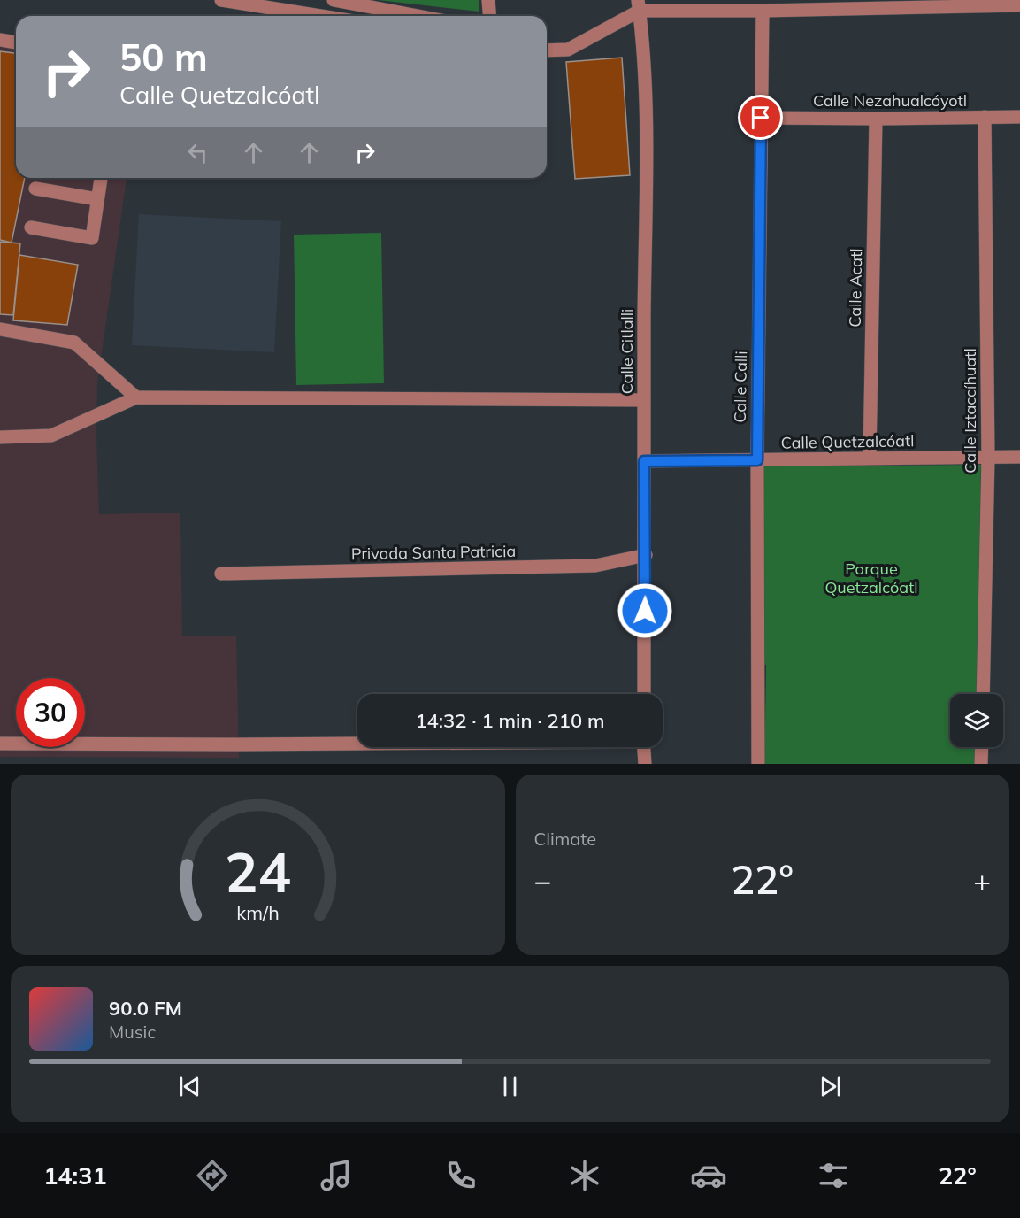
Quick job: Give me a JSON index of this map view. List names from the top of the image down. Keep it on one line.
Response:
{"streets":{"street":["Calle Nezahualcóyotl","Calle Acatl","Calle Citlalli","Calle Calli","Calle Iztaccíhuatl","Calle Quetzalcóatl","Privada Santa Patricia"]},"crossings":[["Calle Nezahualcóyotl","Calle Acatl"],["Calle Nezahualcóyotl","Calle Calli"],["Calle Nezahualcóyotl","Calle Iztaccíhuatl"],["Calle Acatl","Calle Quetzalcóatl"],["Calle Citlalli","Calle Quetzalcóatl"],["Calle Citlalli","Privada Santa Patricia"],["Calle Calli","Calle Quetzalcóatl"],["Calle Iztaccíhuatl","Calle Quetzalcóatl"]],"parks":["Parque Quetzalcóatl"],"page":{"turn":["50 m","Calle Quetzalcóatl"],"limit":"30","trip":"14:32 · 1 min · 210 m","tile":"Climate","heat":["−","22°","+"],"song":["90.0 FM","Music"],"tabs":["14:31","22°"],"gauge":["24","km/h"]}}
